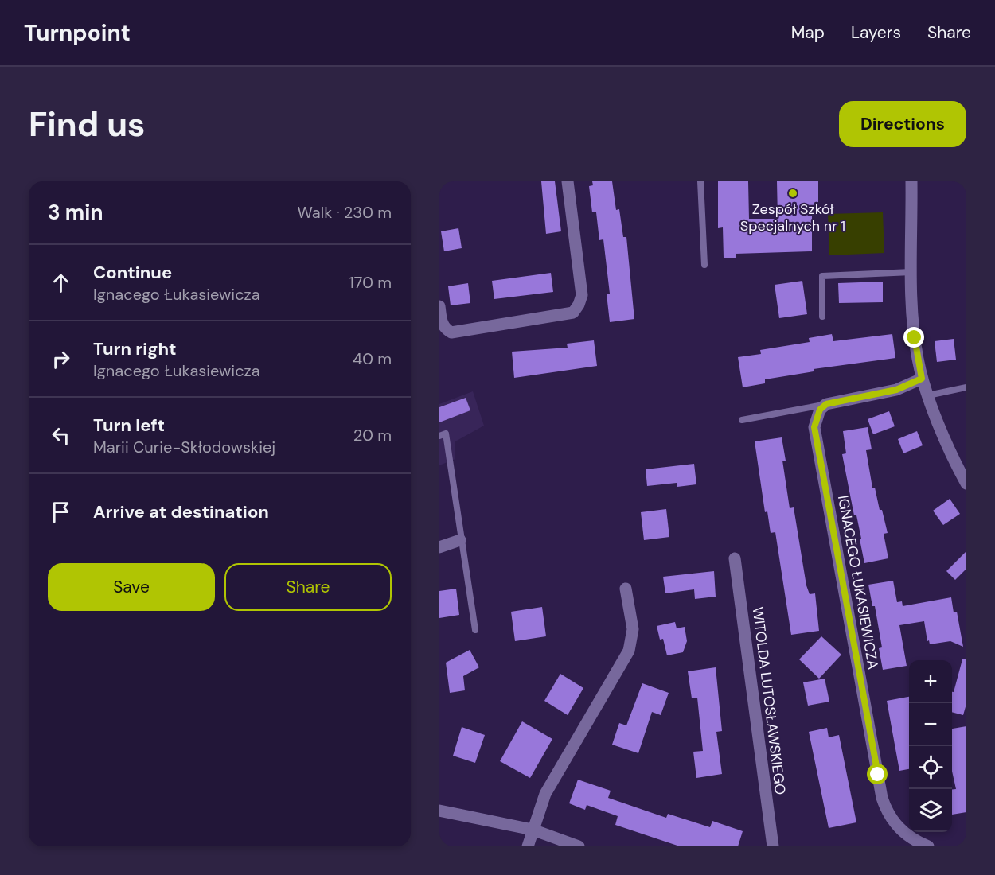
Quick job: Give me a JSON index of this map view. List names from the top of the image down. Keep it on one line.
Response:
{"streets":{"street":["IGNACEGO ŁUKASIEWICZA","WITOLDA LUTOSŁAWSKIEGO"]},"places":["Zespół Szkół Specjalnych nr 1"],"page":{"header":"Turnpoint","nav":["Map","Layers","Share"],"buttons":["Directions",["Save","Share"]],"title":"Find us","heading":["3 min","Walk · 230 m"],"list":[["Continue","Ignacego Łukasiewicza","170 m"],["Turn right","Ignacego Łukasiewicza","40 m"],["Turn left","Marii Curie-Skłodowskiej","20 m"],"Arrive at destination"],"map_buttons":["+","−"]}}
